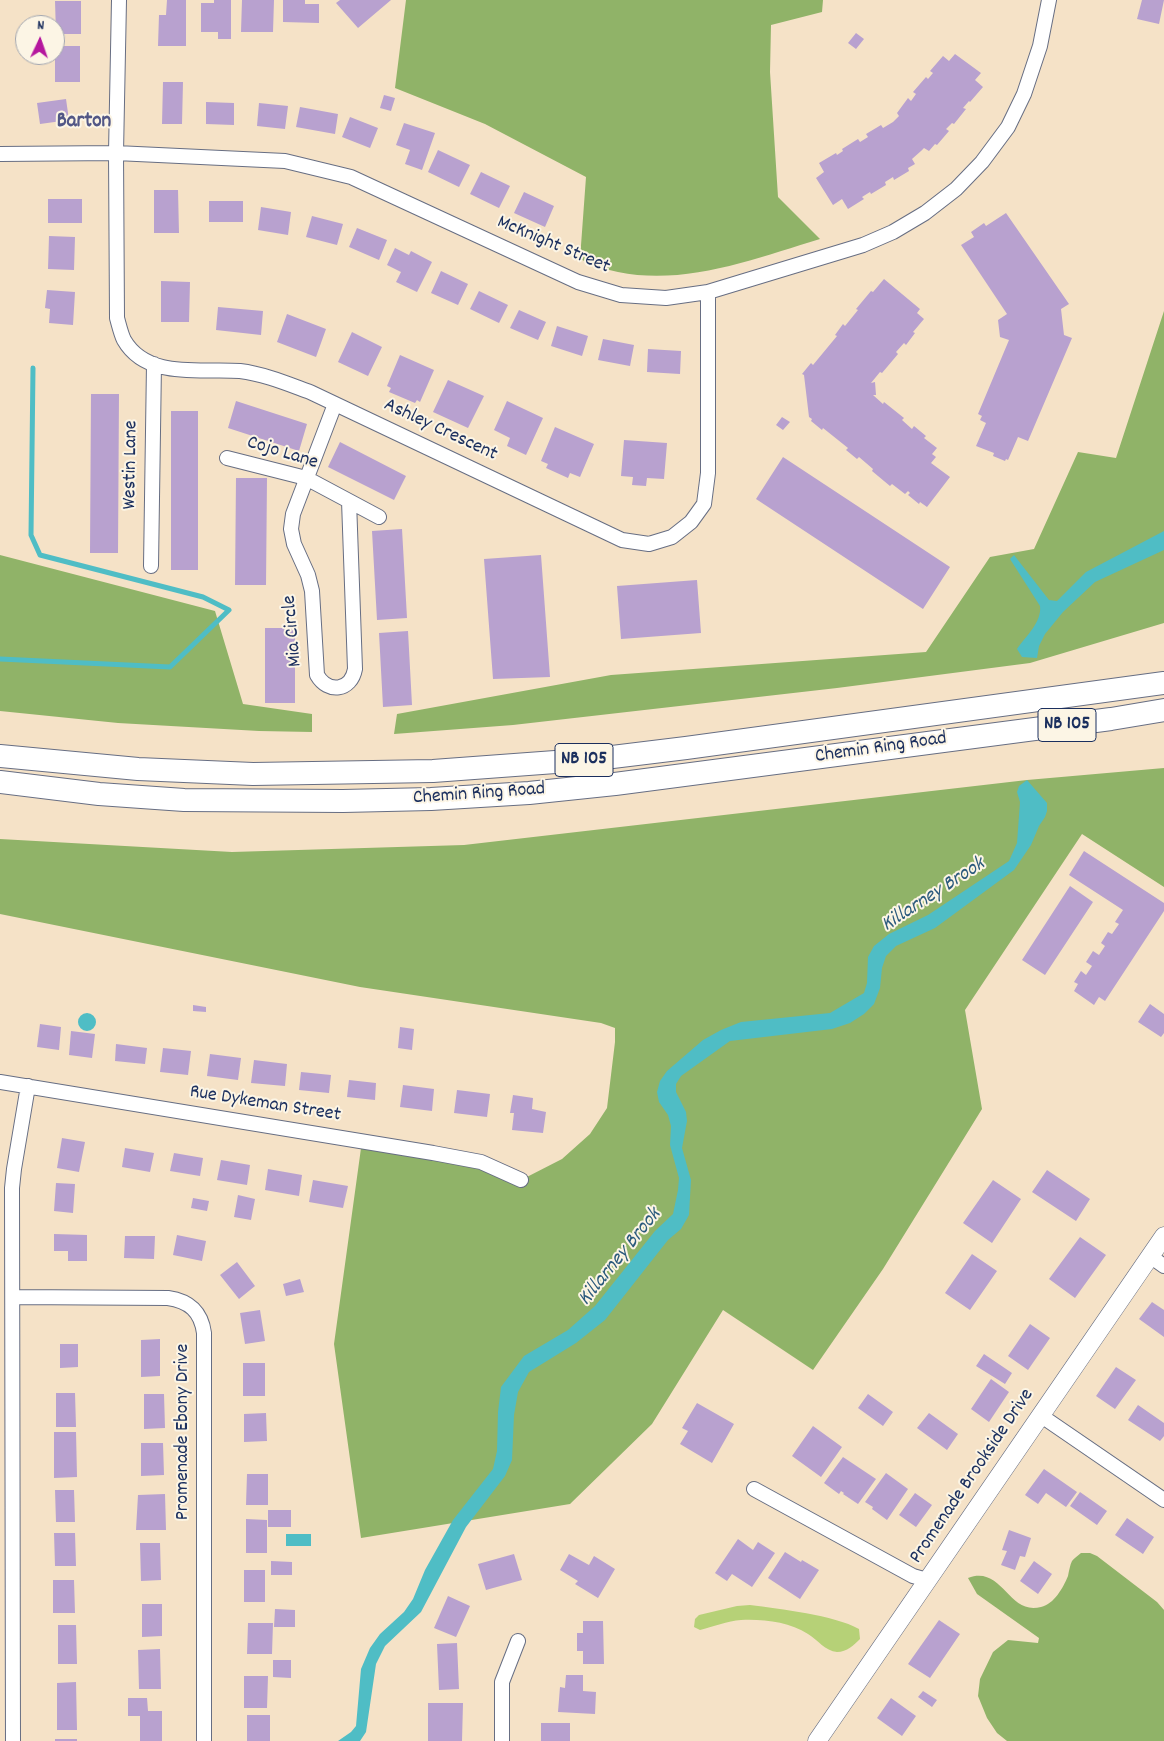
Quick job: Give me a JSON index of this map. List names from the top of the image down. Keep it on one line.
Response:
{"streets":{"highway":["NB 105","Chemin Ring Road"],"street":["McKnight Street","Ashley Crescent","Cojo Lane","Westin Lane","Mia Circle","Rue Dykeman Street","Promenade Ebony Drive","Promenade Brookside Drive"]},"crossings":[["McKnight Street","Ashley Crescent"],["Ashley Crescent","Westin Lane"],["Ashley Crescent","Mia Circle"],["Cojo Lane","Mia Circle"]],"districts":["Barton"],"water":["Killarney Brook"],"north":"top"}
